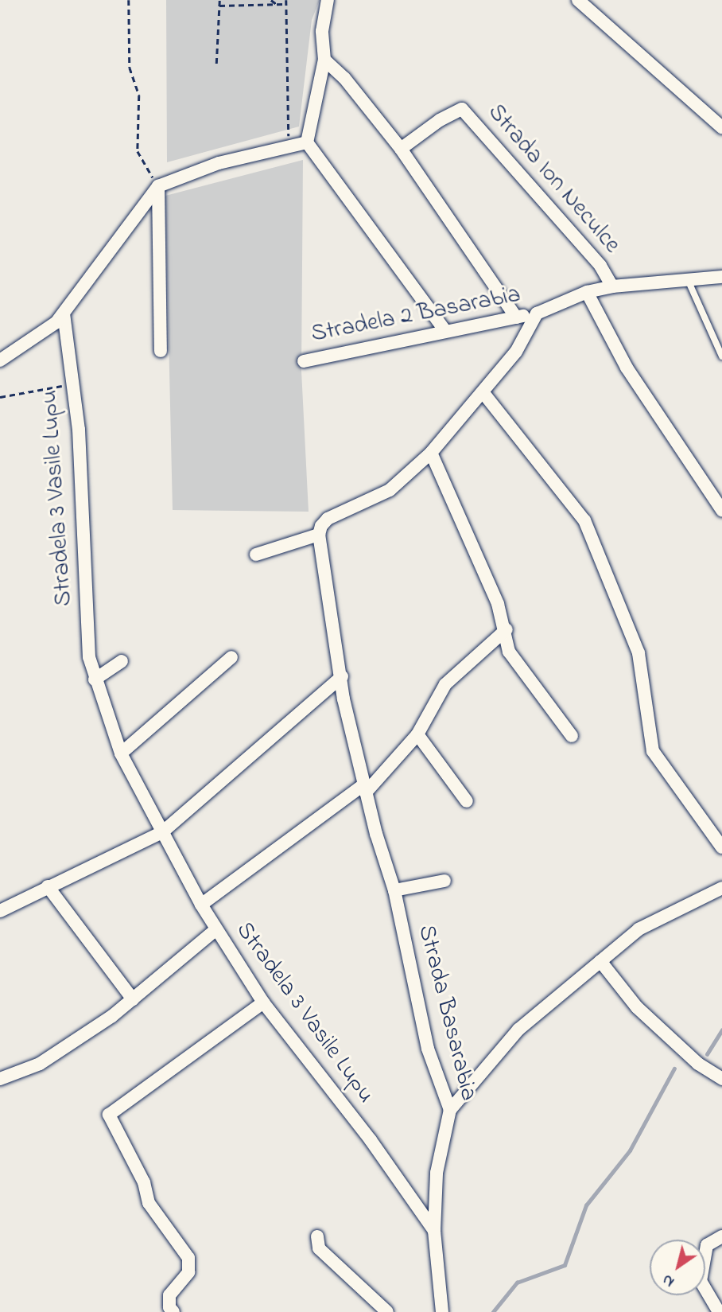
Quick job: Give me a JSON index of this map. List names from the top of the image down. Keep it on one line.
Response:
{"streets":{"street":["Strada Ion Neculce","Stradela 2 Basarabia","Stradela 3 Vasile Lupu","Strada Basarabia"]},"crossings":[["Stradela 3 Vasile Lupu","Strada Basarabia"]],"north":"bottom left"}
